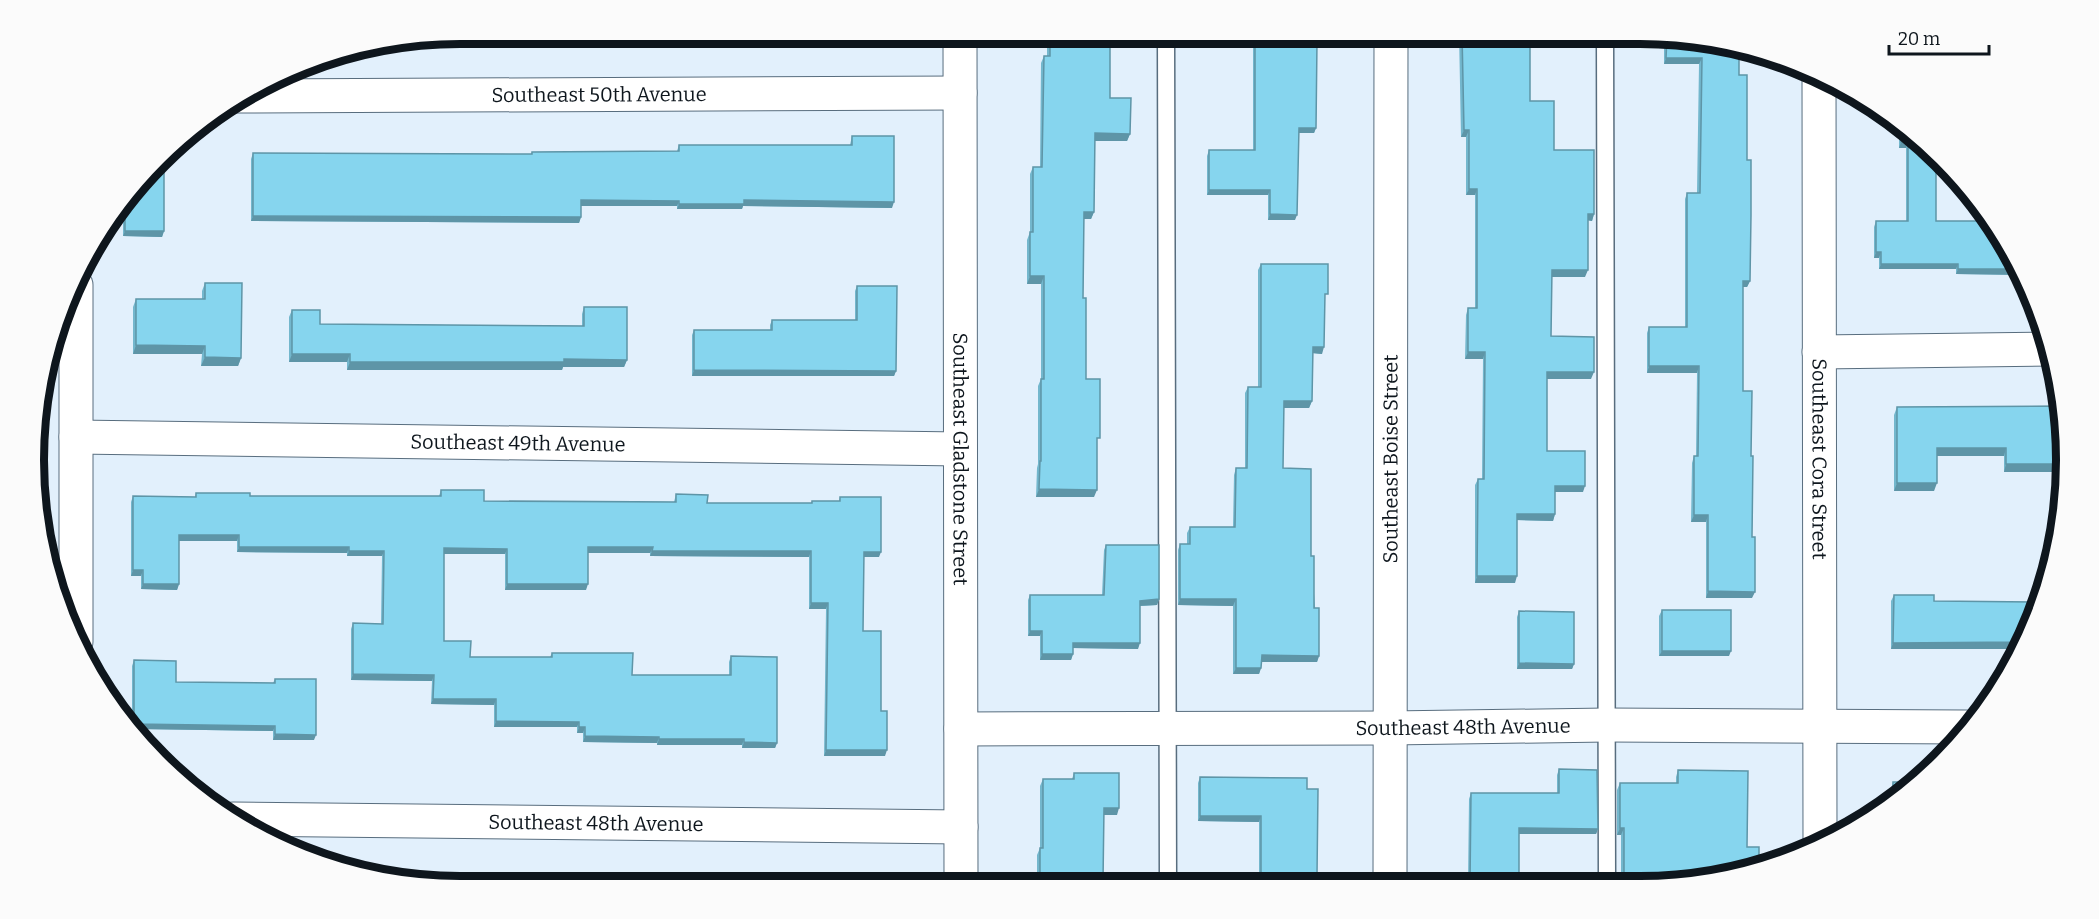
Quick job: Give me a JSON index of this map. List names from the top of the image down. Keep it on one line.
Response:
{"streets":{"street":["Southeast 50th Avenue","Southeast 49th Avenue","Southeast Boise Street","Southeast Gladstone Street","Southeast Cora Street","Southeast 48th Avenue"]},"crossings":[["Southeast 50th Avenue","Southeast Gladstone Street"],["Southeast 49th Avenue","Southeast Gladstone Street"],["Southeast Boise Street","Southeast 48th Avenue"],["Southeast Gladstone Street","Southeast 48th Avenue"],["Southeast Cora Street","Southeast 48th Avenue"]],"scale_bar":"20 m"}
